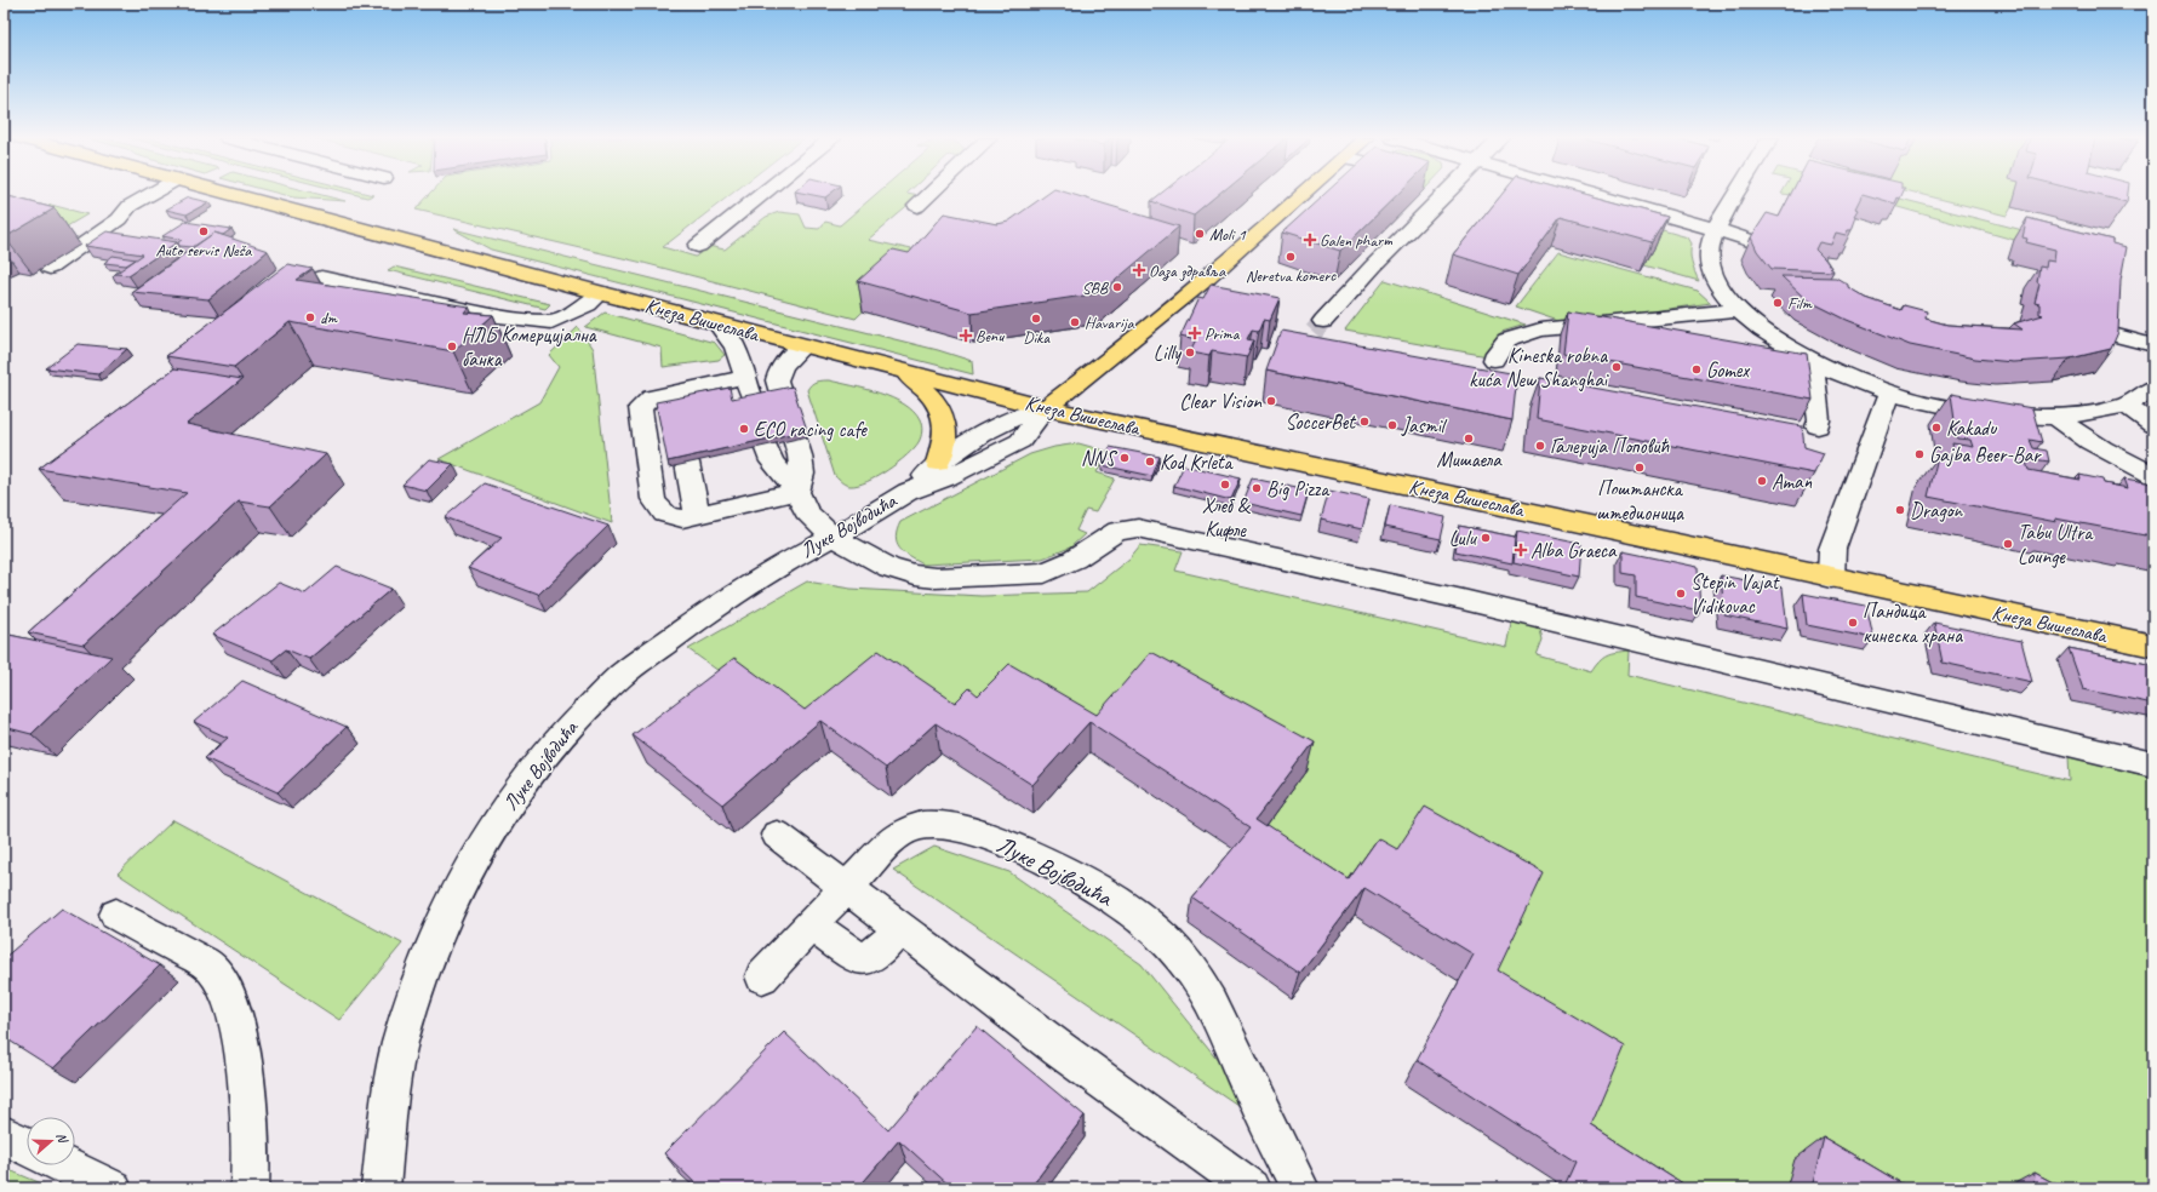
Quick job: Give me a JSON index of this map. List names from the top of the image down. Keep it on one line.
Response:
{"streets":{"main road":["Кнеза Вишеслава"],"street":["Луке Војводића"]},"crossings":[["Кнеза Вишеслава","Луке Војводића"]],"places":{"other":["Auto servis Neša","Moli 1","Neretva komerc","SBB","Film","dm","Dika","Havarija","НЛБ Комерцијална банка","Lilly","Kineska robna kuća New Shanghai","Gomex","Clear Vision","SoccerBet","Jasmil","Kakadu","ECO racing cafe","Мишаела","Галерија Поповић","Gajba Beer-Bar","NNS","Kod Krleta","Поштанска штедионица","Aman","Хлеб & Кифле","Big Pizza","Dragon","Lulu","Tabu Ultra Lounge","Stepin Vajat Vidikovac","Пандица кинеска храна"],"health":["Galen pharm","Оаза здравља","Prima","Benu","Alba Graeca"]},"north":"right"}
